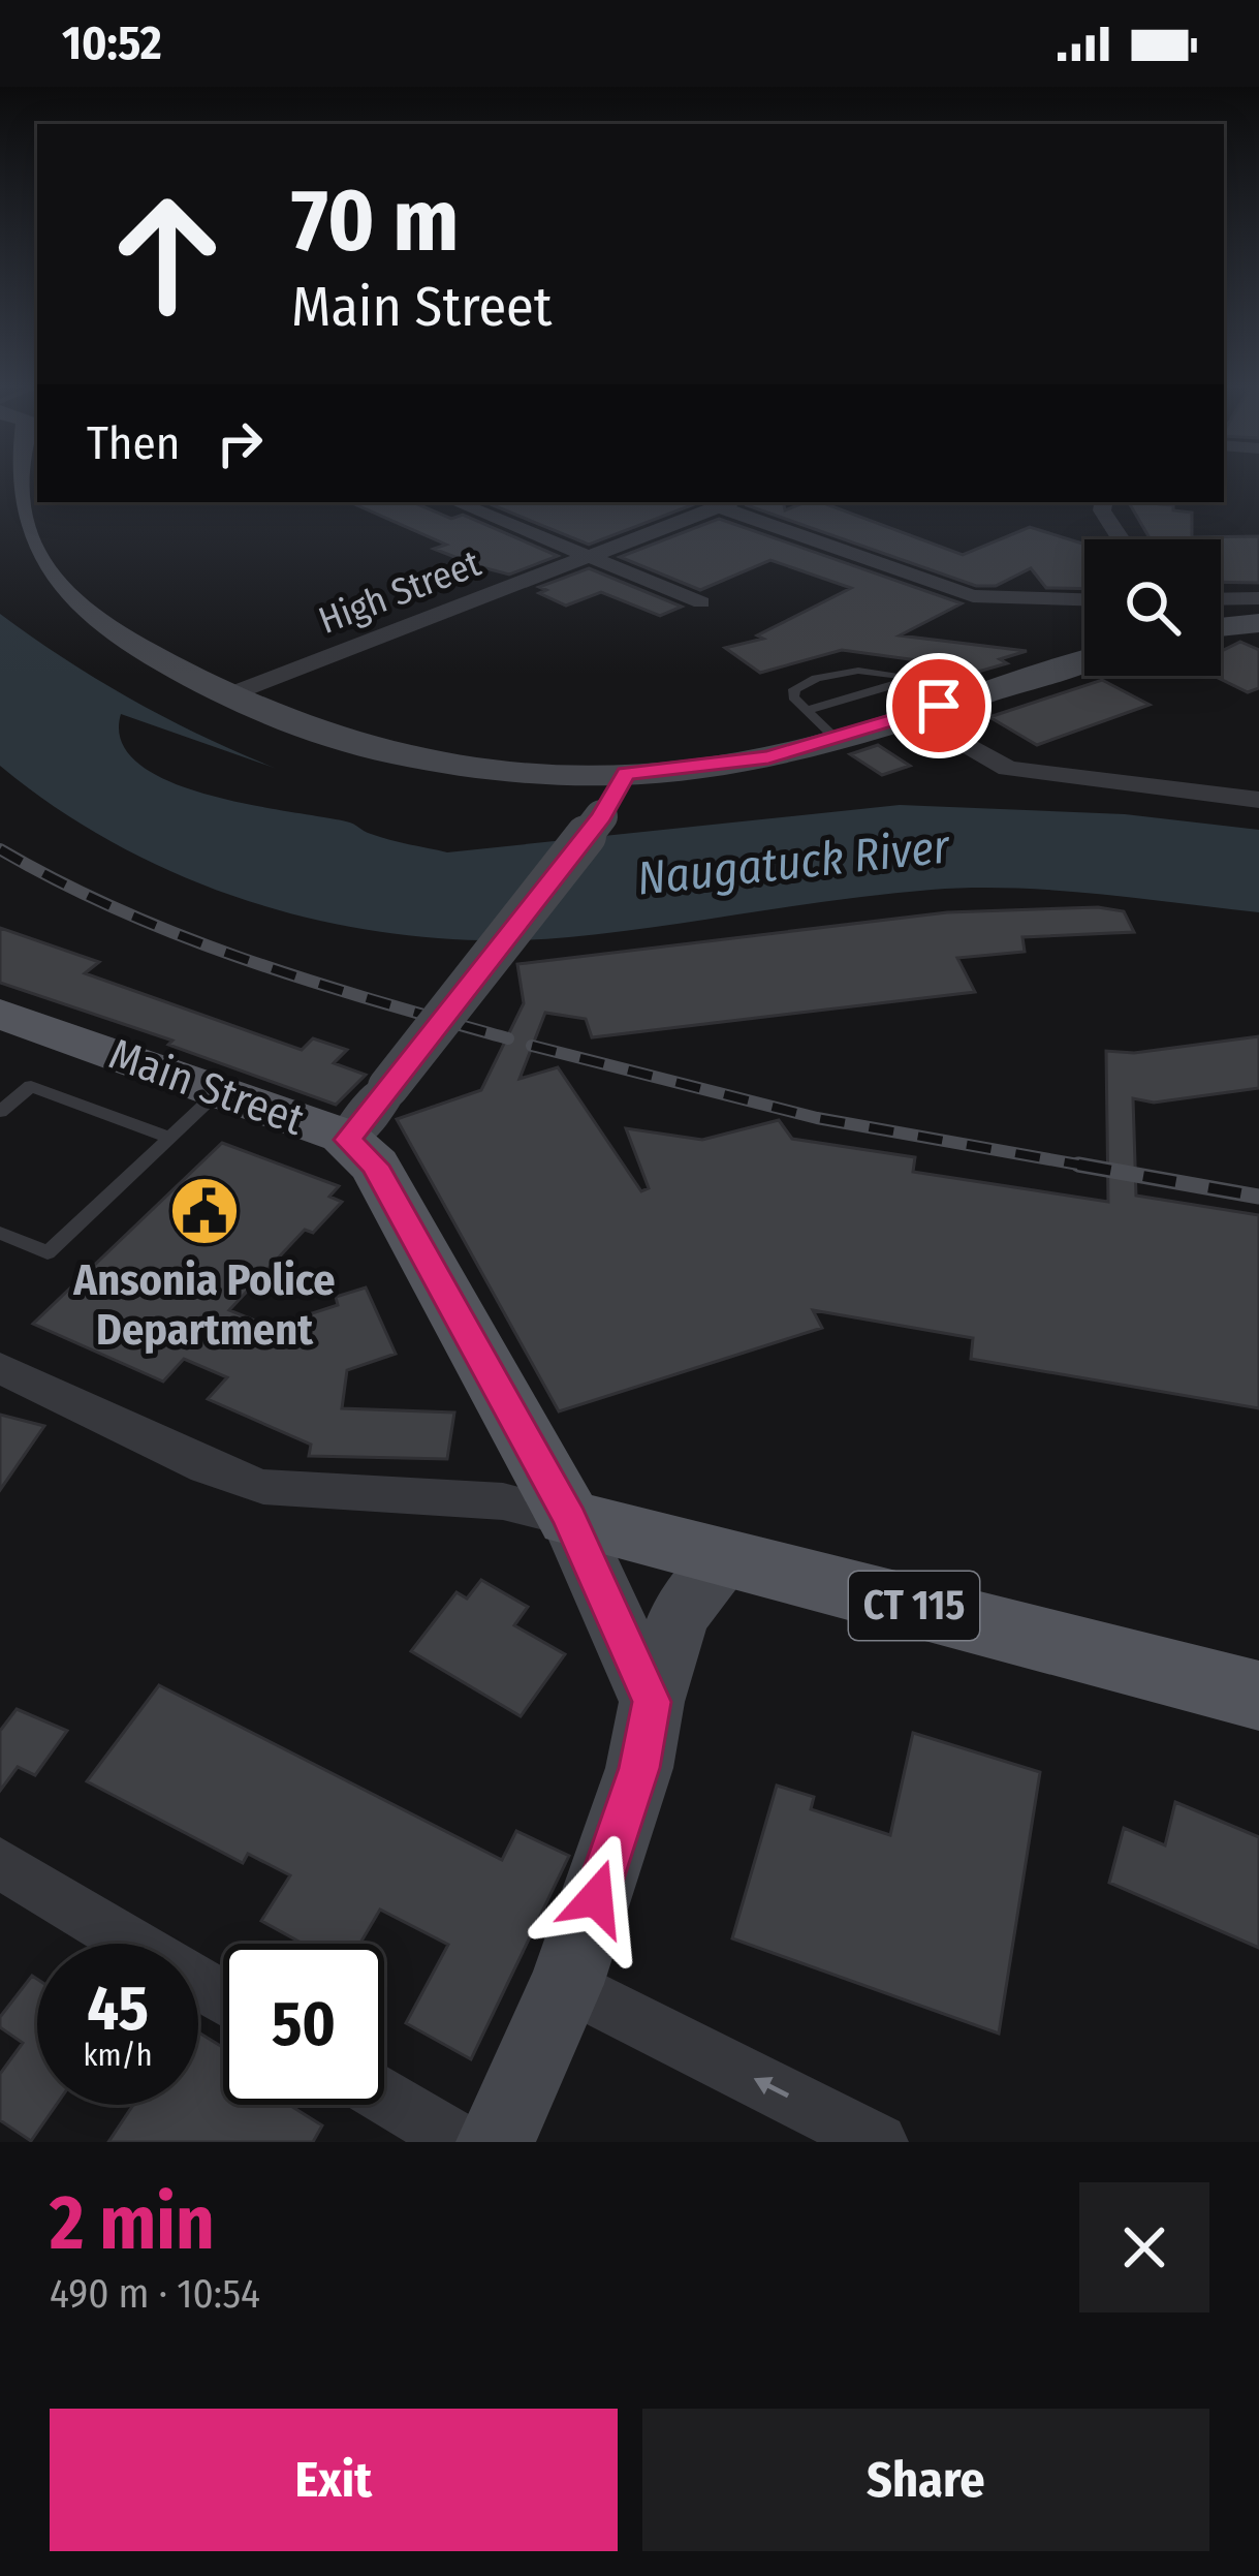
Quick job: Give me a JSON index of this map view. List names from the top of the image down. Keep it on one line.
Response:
{"streets":{"main road":["Main Street","CT 115"],"street":["High Street"]},"crossings":[["Main Street","CT 115"]],"water":["Naugatuck River"],"places":{"public building":["Ansonia Police Department"]},"page":{"status":"10:52","turn":["70 m","Main Street"],"then":"Then","speed":"45 km/h","limit":"50","heading":["2 min","490 m · 10:54"],"buttons":["Exit","Share"]}}
